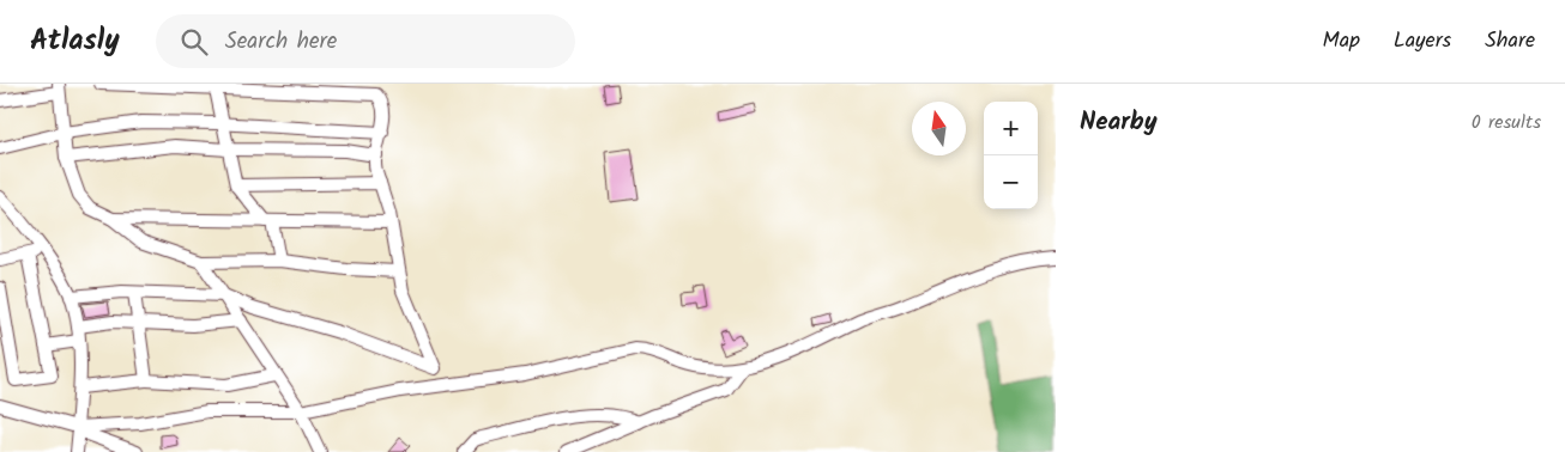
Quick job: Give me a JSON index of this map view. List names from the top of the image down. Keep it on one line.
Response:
{"north":"top","page":{"header":"Atlasly","search":"Search here","nav":["Map","Layers","Share"],"heading":["Nearby","0 results"],"map_buttons":["+","−"]}}
